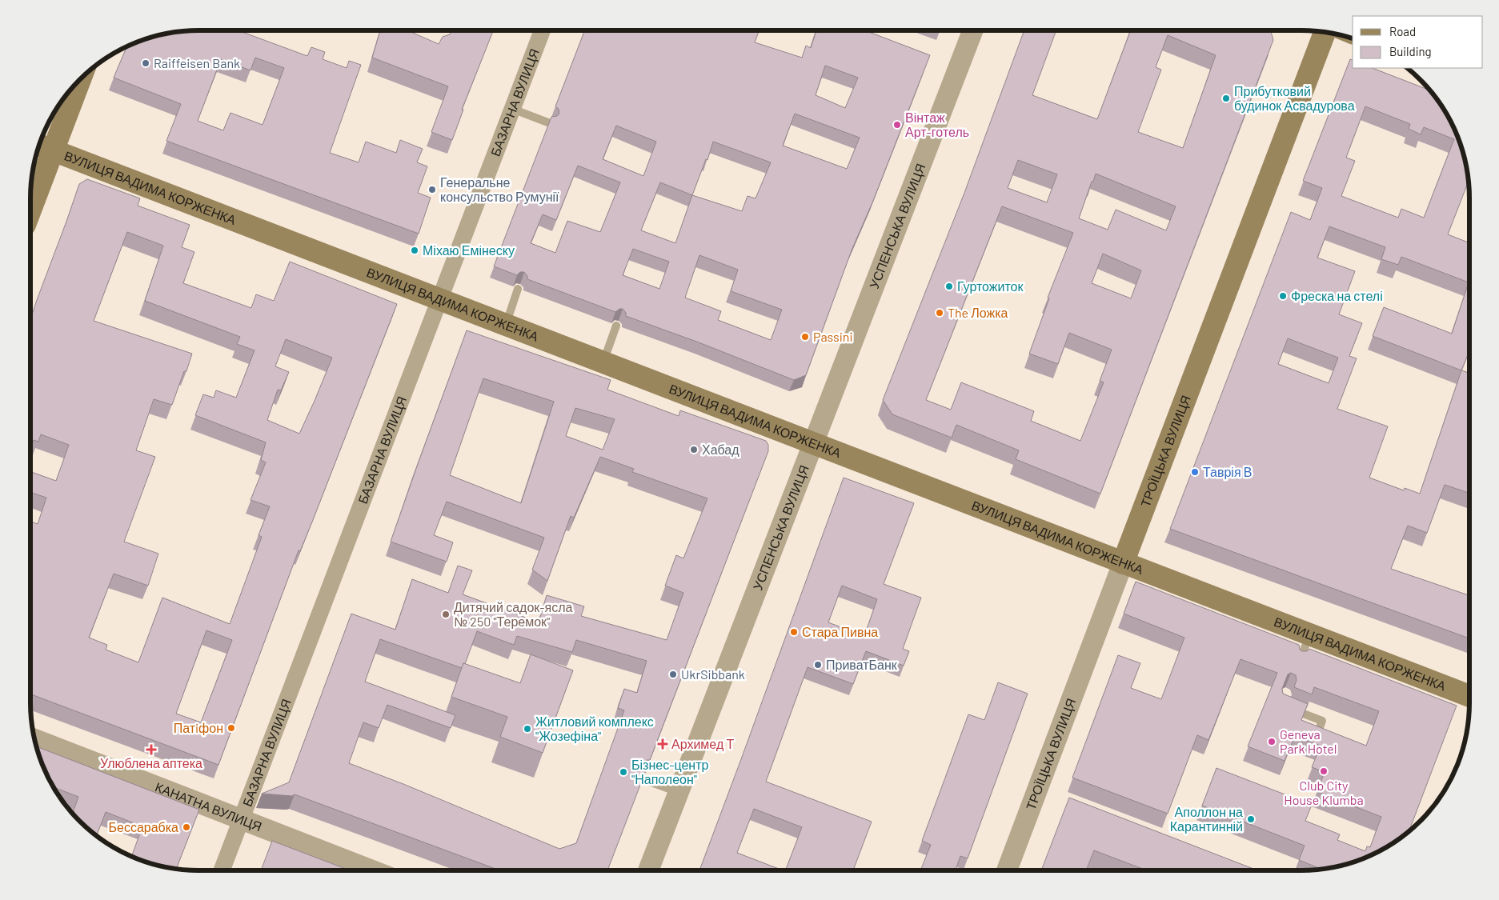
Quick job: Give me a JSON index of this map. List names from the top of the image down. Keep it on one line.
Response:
{"streets":{"main road":["ВУЛИЦЯ ВАДИМА КОРЖЕНКА","ТРОЇЦЬКА ВУЛИЦЯ"],"street":["БАЗАРНА ВУЛИЦЯ","УСПЕНСЬКА ВУЛИЦЯ","КАНАТНА ВУЛИЦЯ"]},"crossings":[["БАЗАРНА ВУЛИЦЯ","ВУЛИЦЯ ВАДИМА КОРЖЕНКА"],["БАЗАРНА ВУЛИЦЯ","КАНАТНА ВУЛИЦЯ"],["ВУЛИЦЯ ВАДИМА КОРЖЕНКА","УСПЕНСЬКА ВУЛИЦЯ"],["ВУЛИЦЯ ВАДИМА КОРЖЕНКА","ТРОЇЦЬКА ВУЛИЦЯ"]],"places":{"other":["Raiffeisen Bank","Прибутковий будинок Асвадурова","Вінтаж Арт-готель","Генеральне консульство Румунії","Міхаю Емінеску","Гуртожиток","Фреска на стелі","The Ложка","Passini","Хабад","Таврія В","Дитячий садок-ясла № 250 \"Теремок\"","Стара Пивна","ПриватБанк","UkrSibbank","Патiфон","Житловий комплекс \"Жозефіна\"","Geneva Park Hotel","Club City House Klumba","Бізнес-центр \"Наполеон\"","Аполлон на Карантинній","Бессарабка"],"health":["Архимед Т","Улюблена аптека"]},"legend":["Road","Building"]}
